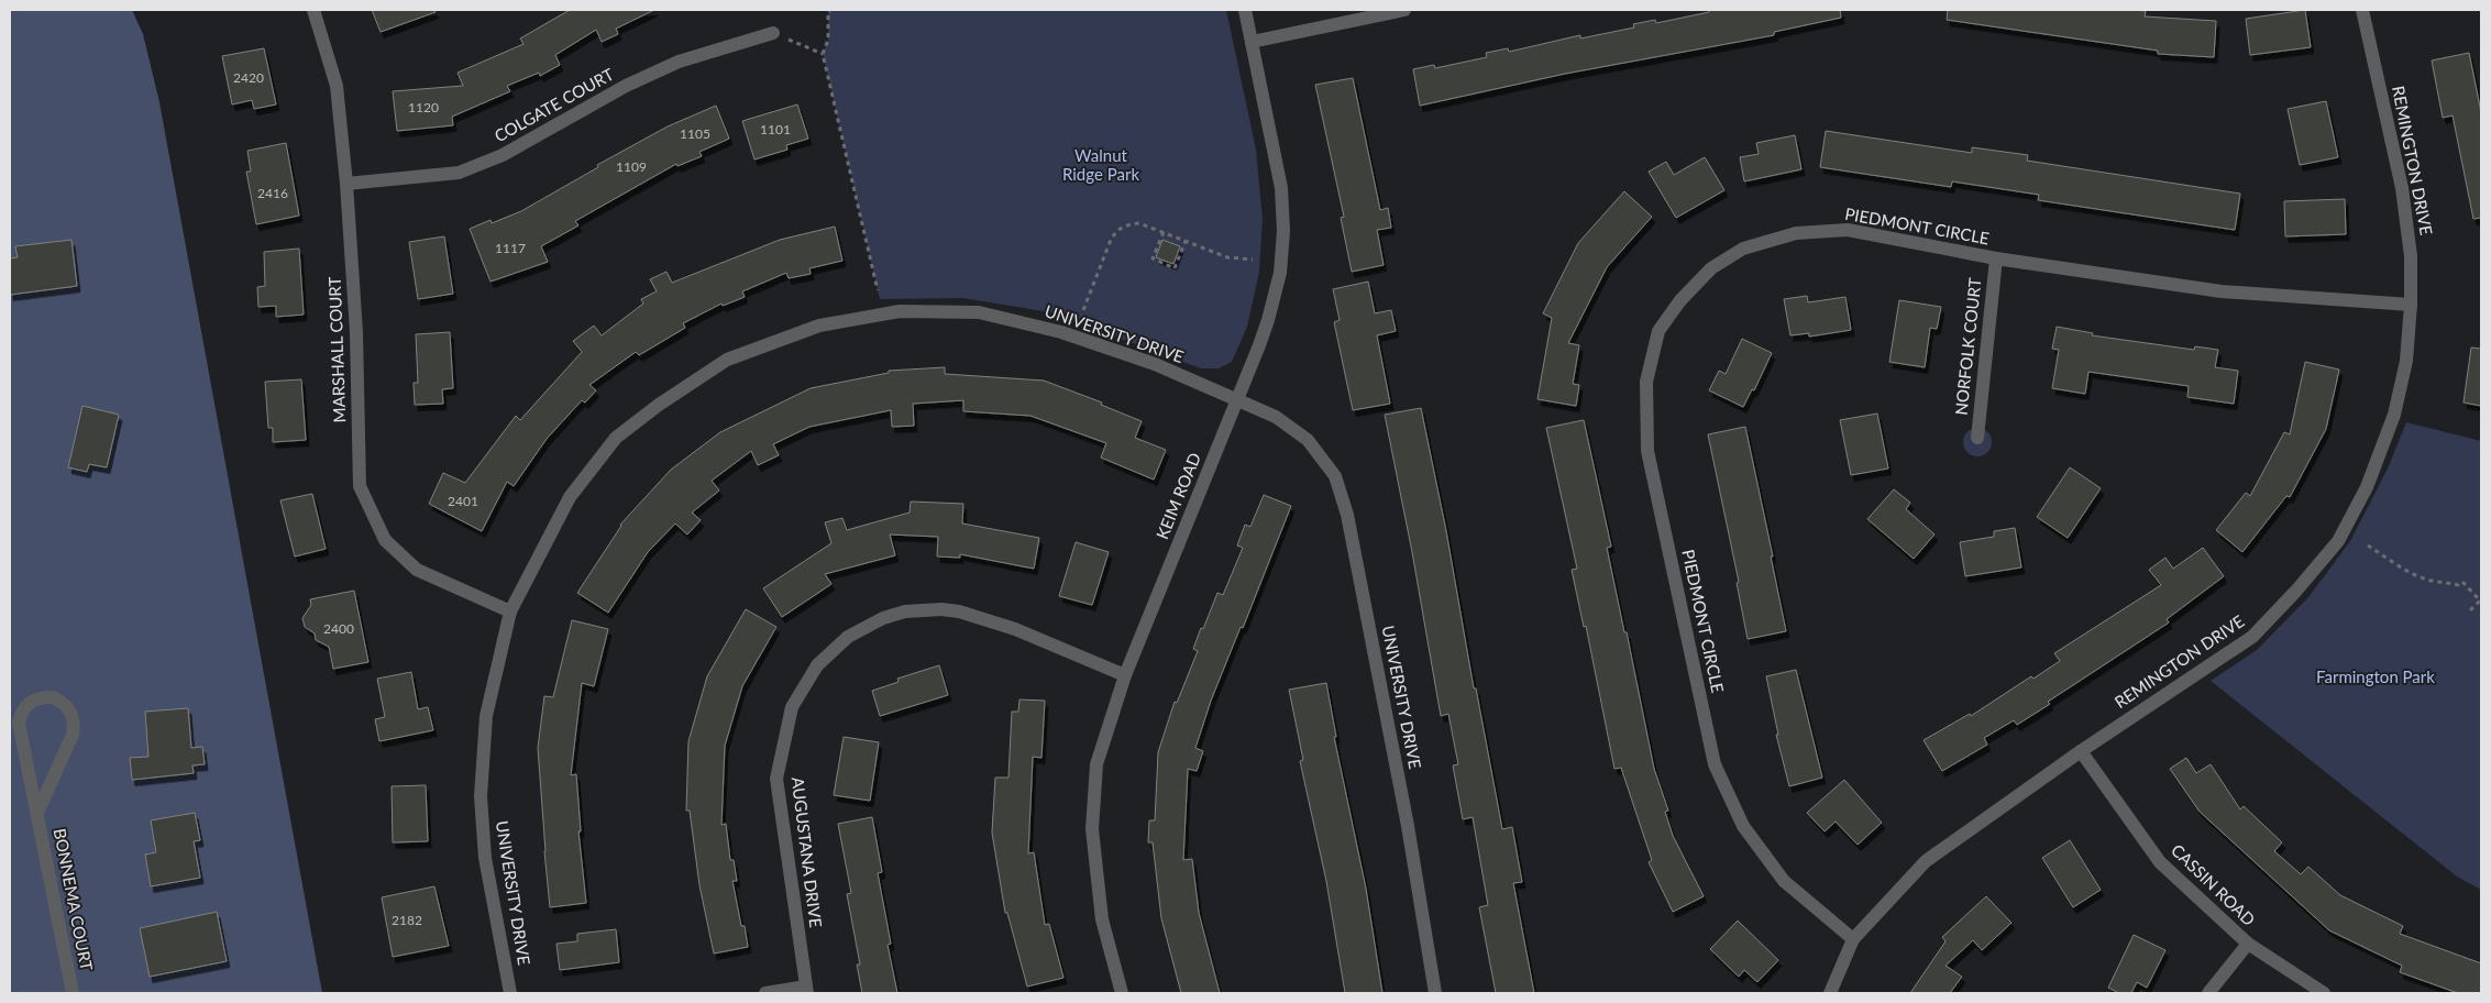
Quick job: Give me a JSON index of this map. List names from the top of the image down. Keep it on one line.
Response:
{"streets":{"street":["COLGATE COURT","REMINGTON DRIVE","PIEDMONT CIRCLE","UNIVERSITY DRIVE","NORFOLK COURT","MARSHALL COURT","KEIM ROAD","AUGUSTANA DRIVE","CASSIN ROAD","BONNEMA COURT"]},"crossings":[["COLGATE COURT","MARSHALL COURT"],["REMINGTON DRIVE","PIEDMONT CIRCLE"],["REMINGTON DRIVE","CASSIN ROAD"],["PIEDMONT CIRCLE","NORFOLK COURT"],["UNIVERSITY DRIVE","MARSHALL COURT"],["UNIVERSITY DRIVE","KEIM ROAD"],["KEIM ROAD","AUGUSTANA DRIVE"]],"parks":["Walnut Ridge Park","Farmington Park"],"house_numbers":["2420","1120","1101","1105","1109","2416","1117","2401","2400","2182"]}
